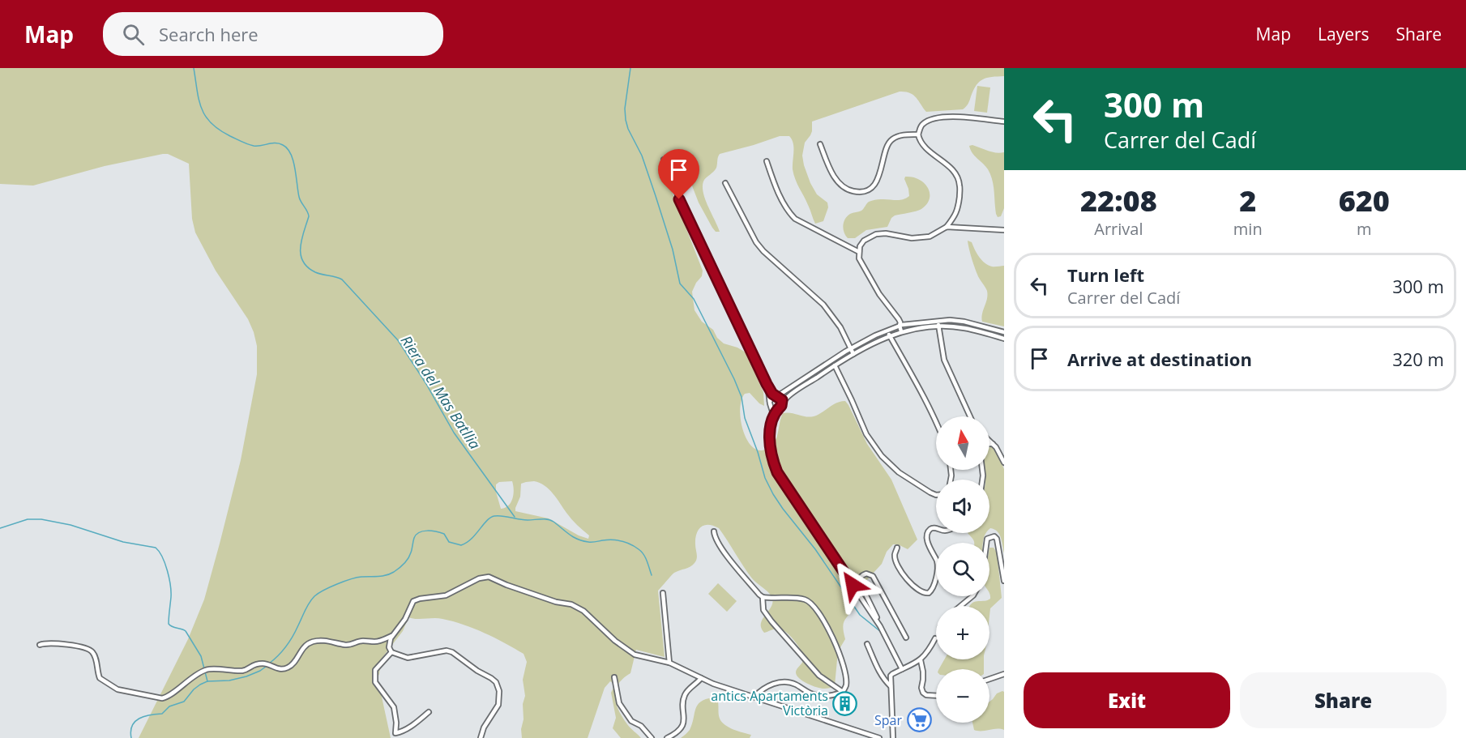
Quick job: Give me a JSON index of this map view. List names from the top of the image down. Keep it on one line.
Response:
{"water":["Riera del Mas Batllia"],"places":{"building":["antics Apartaments Victòria"],"supermarket":["Spar"]},"north":"top","page":{"header":"Map","search":"Search here","nav":["Map","Layers","Share"],"turn":["300 m","Carrer del Cadí"],"eta":["22:08","Arrival","2","min","620","m"],"list":[{"name":"Turn left","note":"Carrer del Cadí","value":"300 m"},{"name":"Arrive at destination","value":"320 m"}],"map_buttons":["+","−"],"buttons":["Exit","Share"]}}
